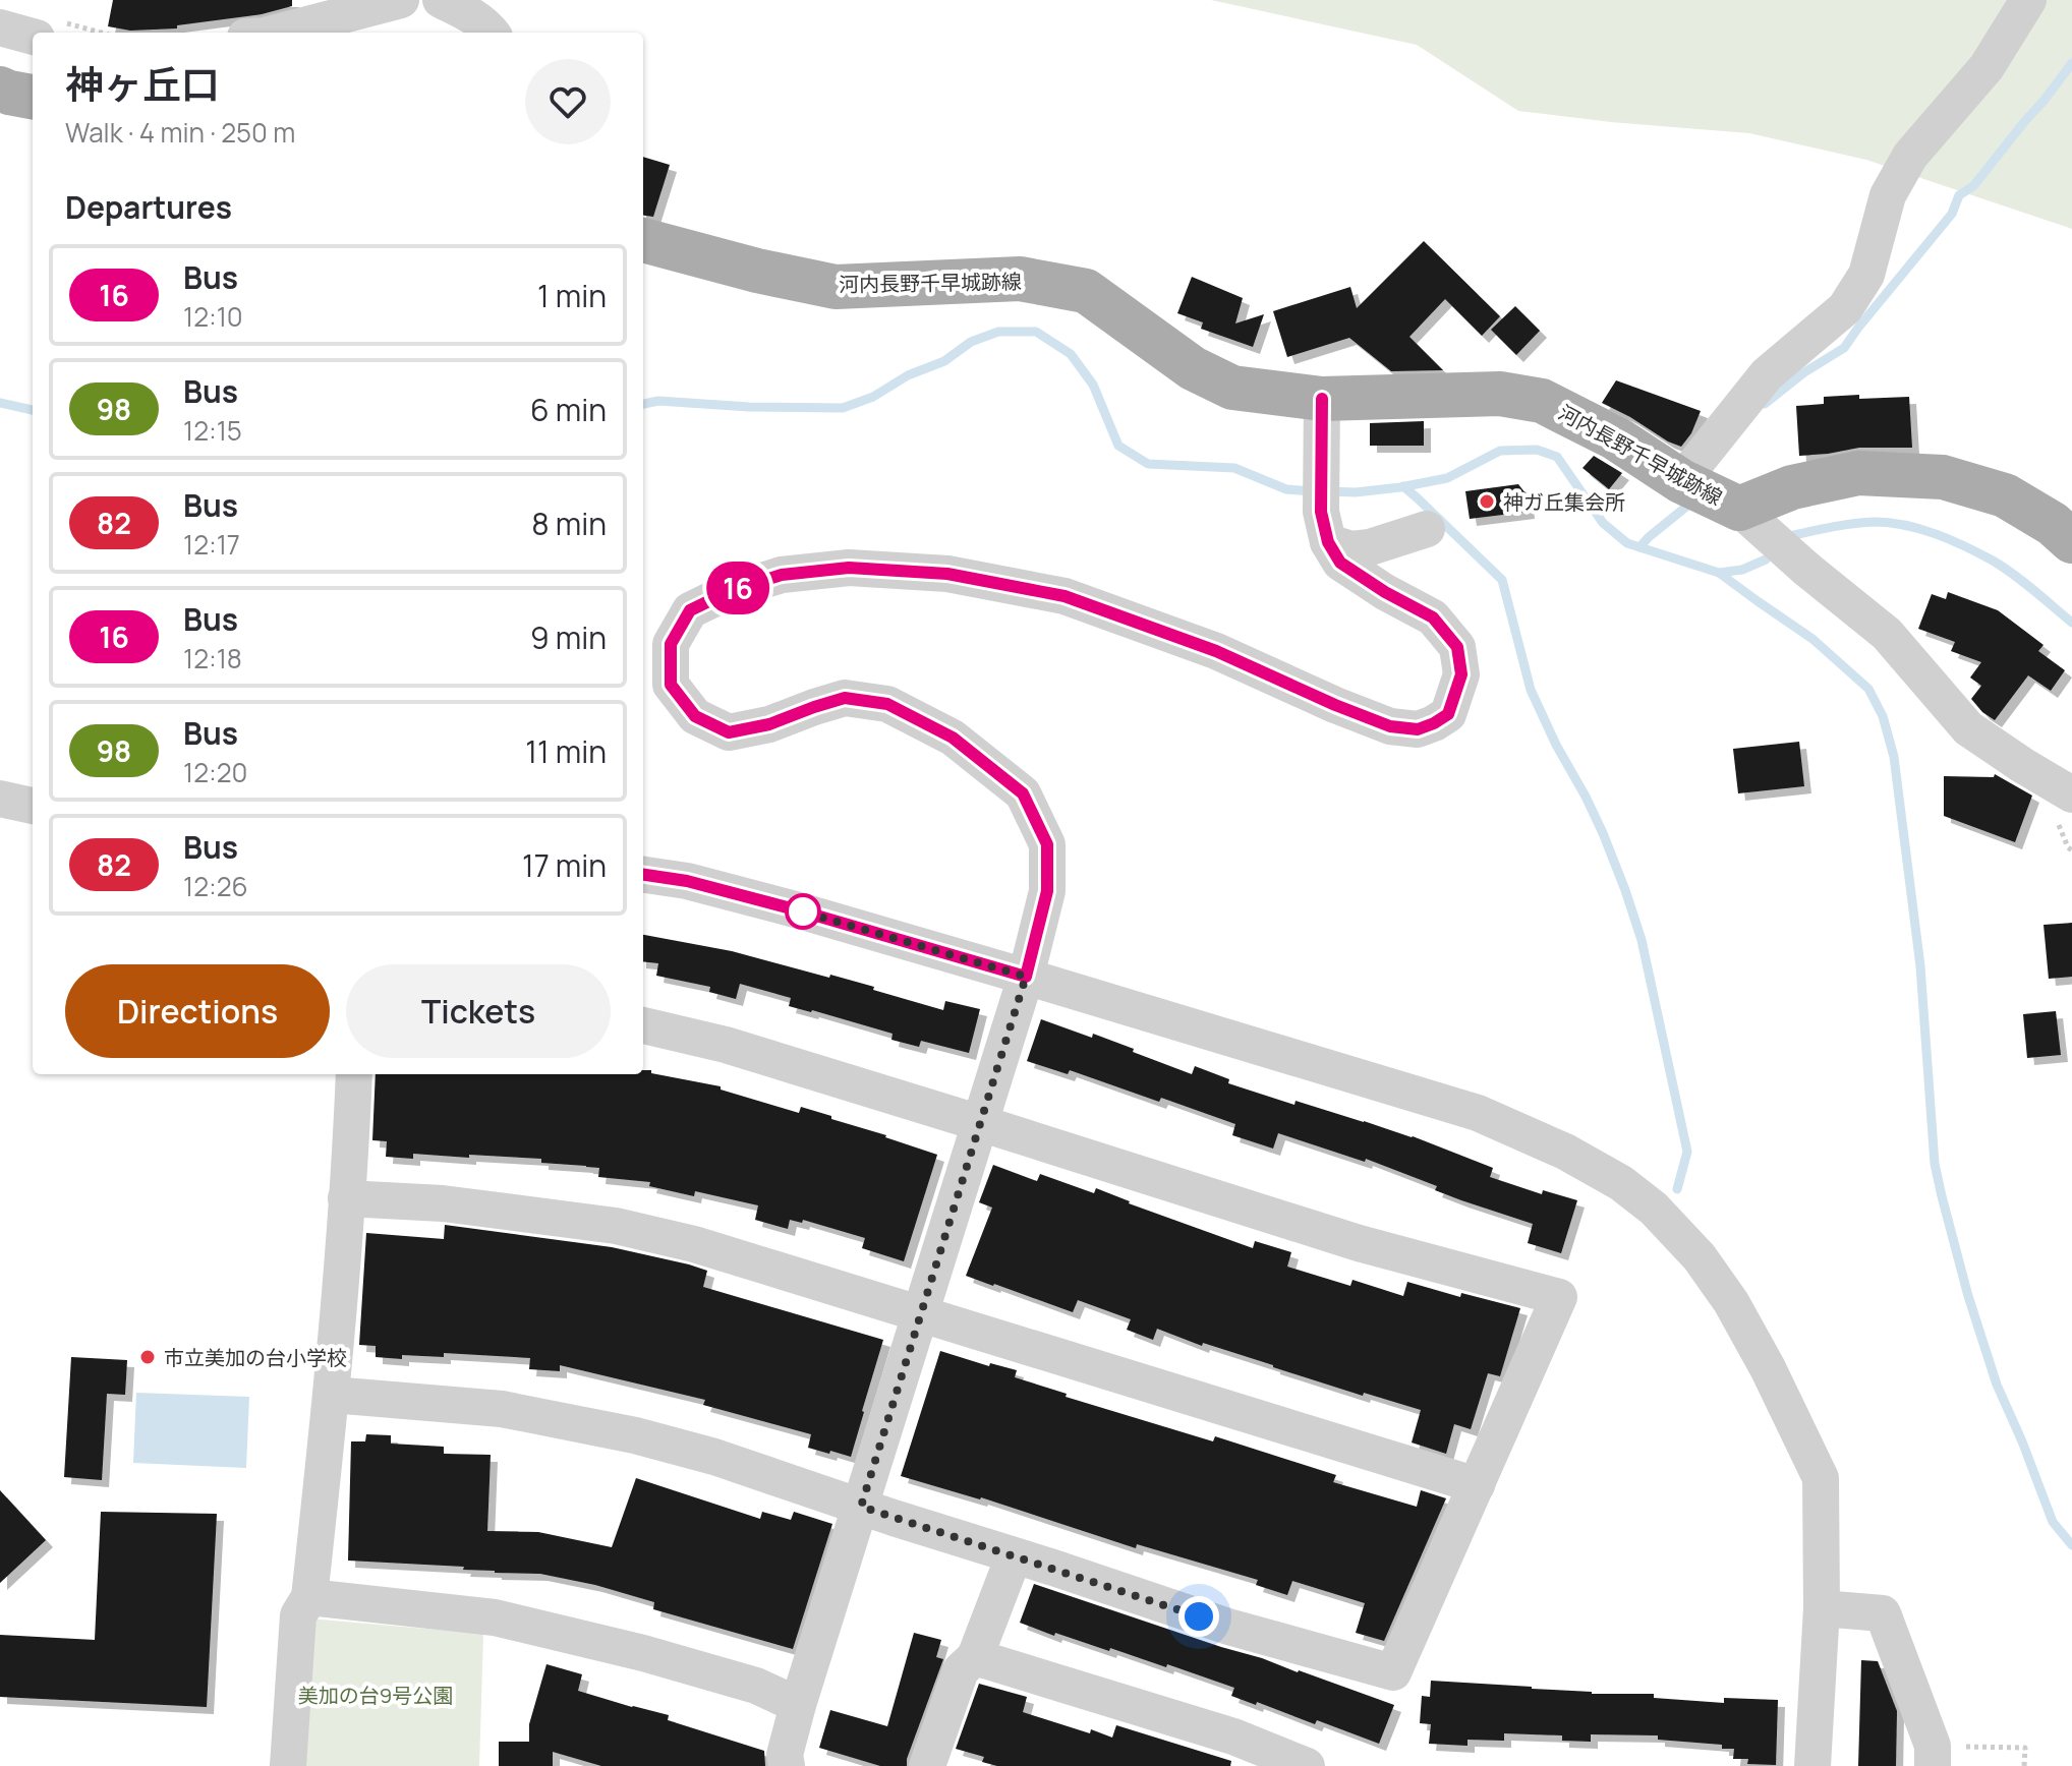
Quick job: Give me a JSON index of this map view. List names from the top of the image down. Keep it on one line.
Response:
{"streets":{"main road":["河内長野千早城跡線"]},"parks":["美加の台9号公園"],"places":["神ガ丘集会所","市立美加の台小学校"],"lines":["bus line 16"],"page":{"on_map":"16","heading":[["神ヶ丘口","Walk · 4 min · 250 m"],"Departures"],"list":[{"mark":"16","name":"Bus","note":"12:10","value":"1 min"},{"mark":"98","name":"Bus","note":"12:15","value":"6 min"},{"mark":"82","name":"Bus","note":"12:17","value":"8 min"},{"mark":"16","name":"Bus","note":"12:18","value":"9 min"},{"mark":"98","name":"Bus","note":"12:20","value":"11 min"},{"mark":"82","name":"Bus","note":"12:26","value":"17 min"}],"buttons":["Directions","Tickets"]}}
